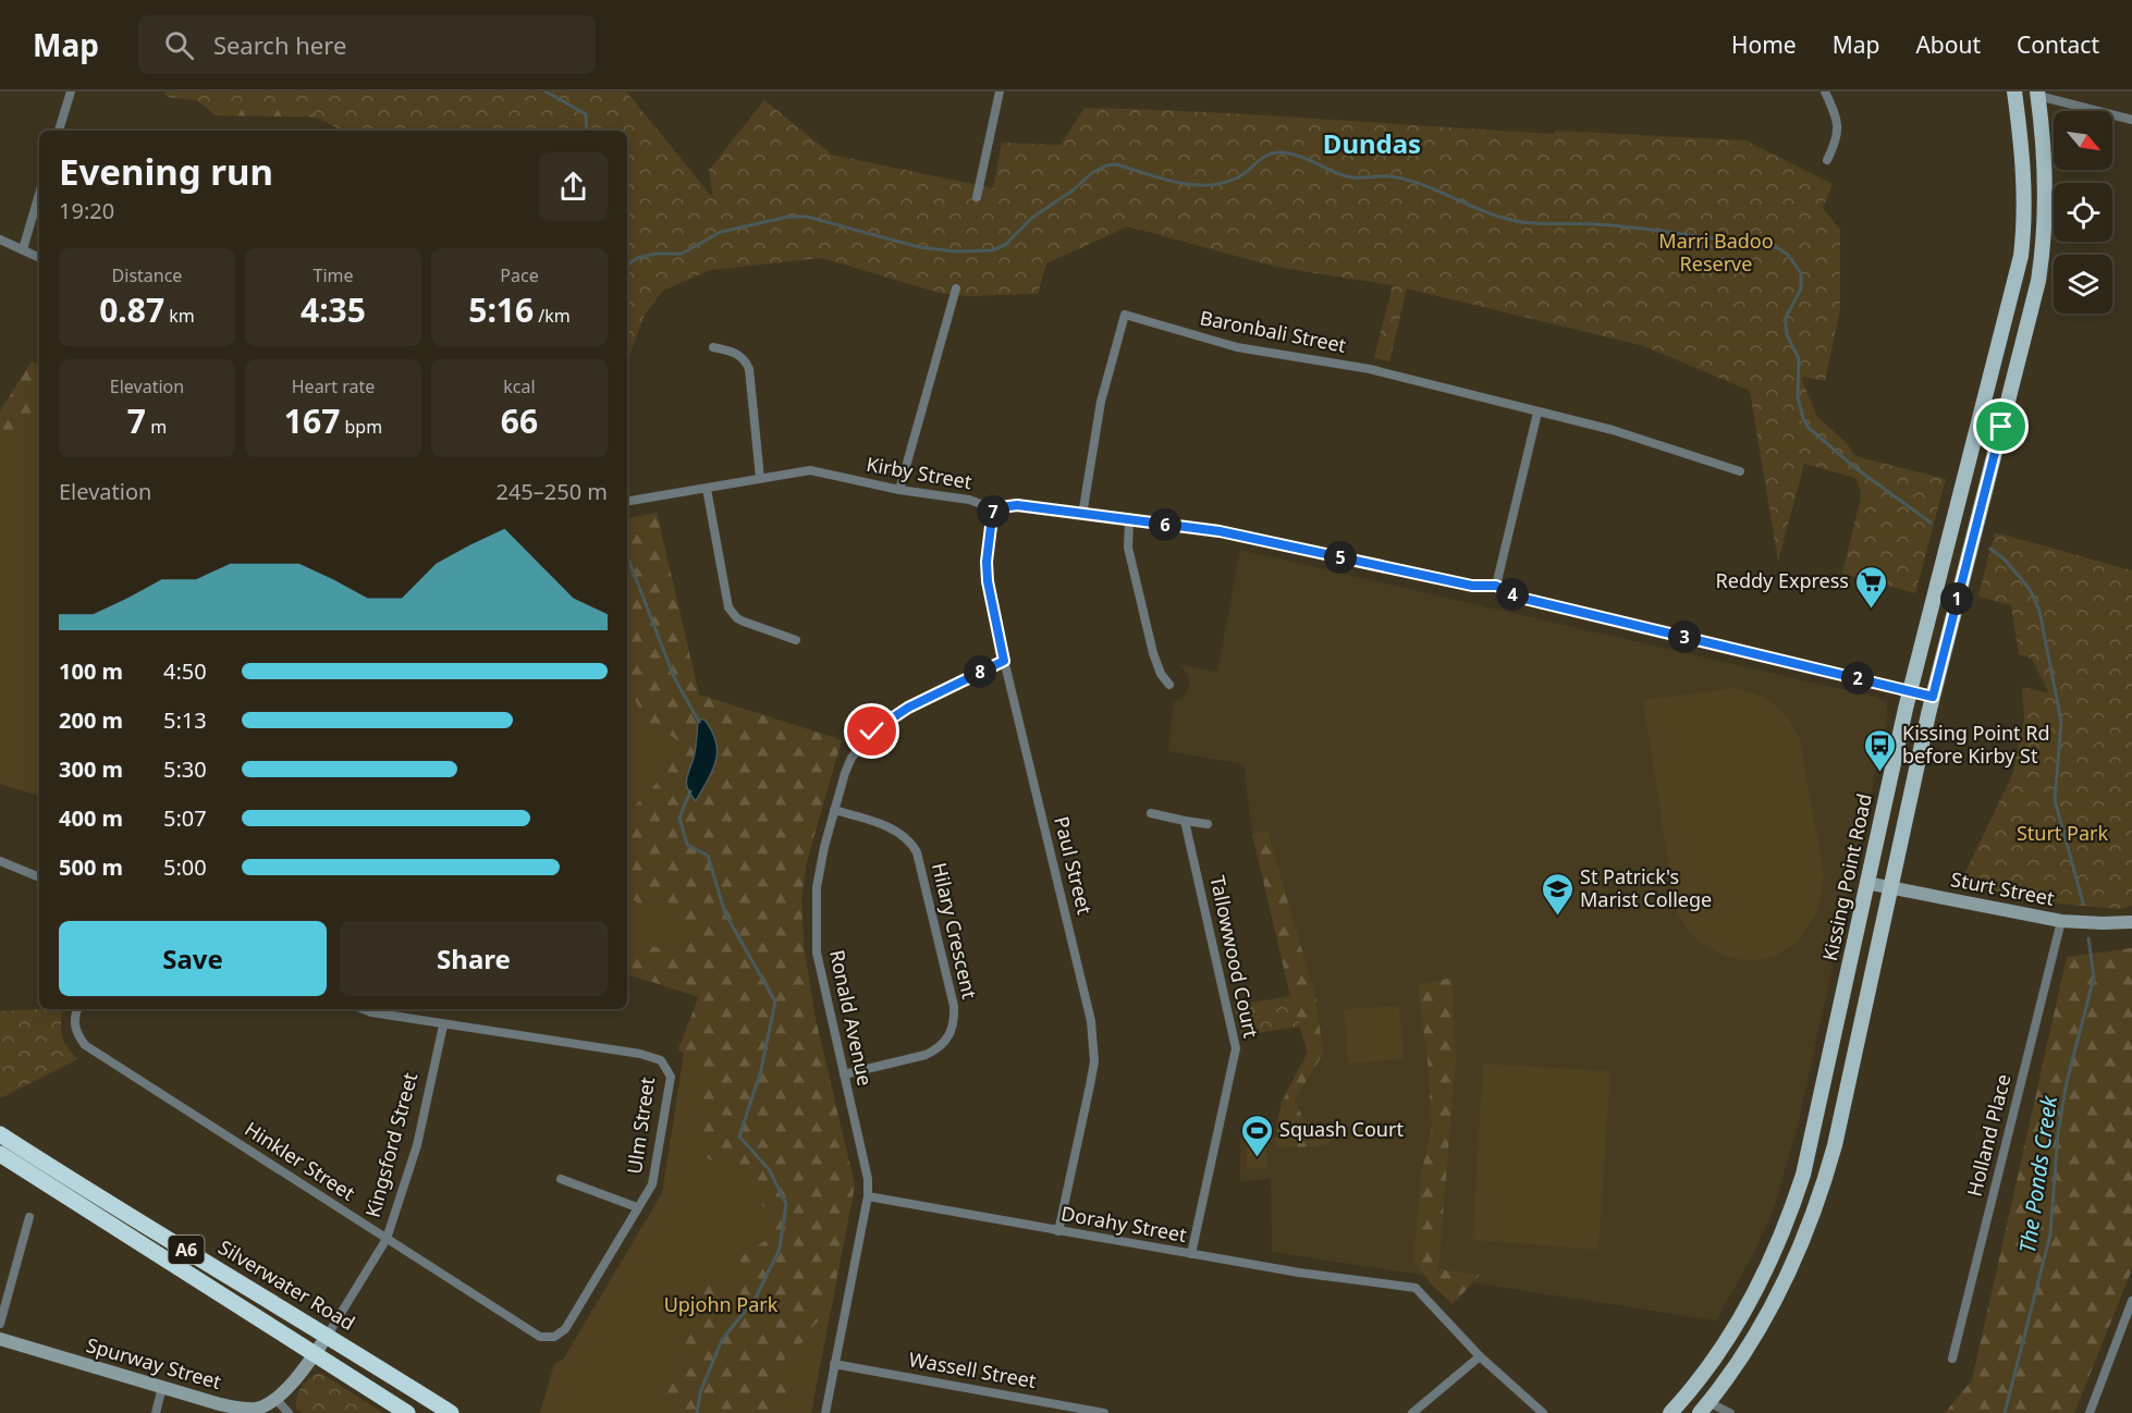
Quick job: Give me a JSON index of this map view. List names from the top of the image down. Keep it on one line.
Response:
{"streets":{"highway":["A6","Silverwater Road"],"main road":["Kissing Point Road"],"street":["Baronbali Street","Kirby Street","Paul Street","Sturt Street","Hilary Crescent","Tallowwood Court","Ronald Avenue","Ulm Street","Holland Place","Kingsford Street","Hinkler Street","Dorahy Street","Spurway Street","Wassell Street"]},"crossings":[["Baronbali Street","Kirby Street"],["Kirby Street","Paul Street"],["Kirby Street","Kissing Point Road"],["Paul Street","Ronald Avenue"],["Paul Street","Dorahy Street"],["Kissing Point Road","Sturt Street"],["Sturt Street","Holland Place"],["Hilary Crescent","Ronald Avenue"],["Tallowwood Court","Dorahy Street"],["Ronald Avenue","Dorahy Street"],["Ulm Street","Kingsford Street"],["Ulm Street","Hinkler Street"],["Kingsford Street","Hinkler Street"],["Kingsford Street","A6"],["Kingsford Street","Silverwater Road"],["Kingsford Street","Spurway Street"]],"districts":["Dundas"],"water":["The Ponds Creek"],"parks":["Marri Badoo Reserve","Sturt Park","Upjohn Park"],"places":{"supermarket":["Reddy Express"],"bus stop":["Kissing Point Rd before Kirby St"],"school or university":["St Patrick's Marist College"],"sports":["Squash Court"]},"north":"bottom right","page":{"header":"Map","search":"Search here","nav":["Home","Map","About","Contact"],"heading":["Evening run","19:20"],"stats":[["Distance","0.87 km"],["Time","4:35"],["Pace","5:16 /km"],["Elevation","7 m"],["Heart rate","167 bpm"],["kcal","66"]],"chart":["Elevation","245–250 m"],"pins":["7","6","5","4","1","3","8","2"],"list":[{"name":"100 m","note":"4:50"},{"name":"200 m","note":"5:13"},{"name":"300 m","note":"5:30"},{"name":"400 m","note":"5:07"},{"name":"500 m","note":"5:00"}],"buttons":["Save","Share"]}}
